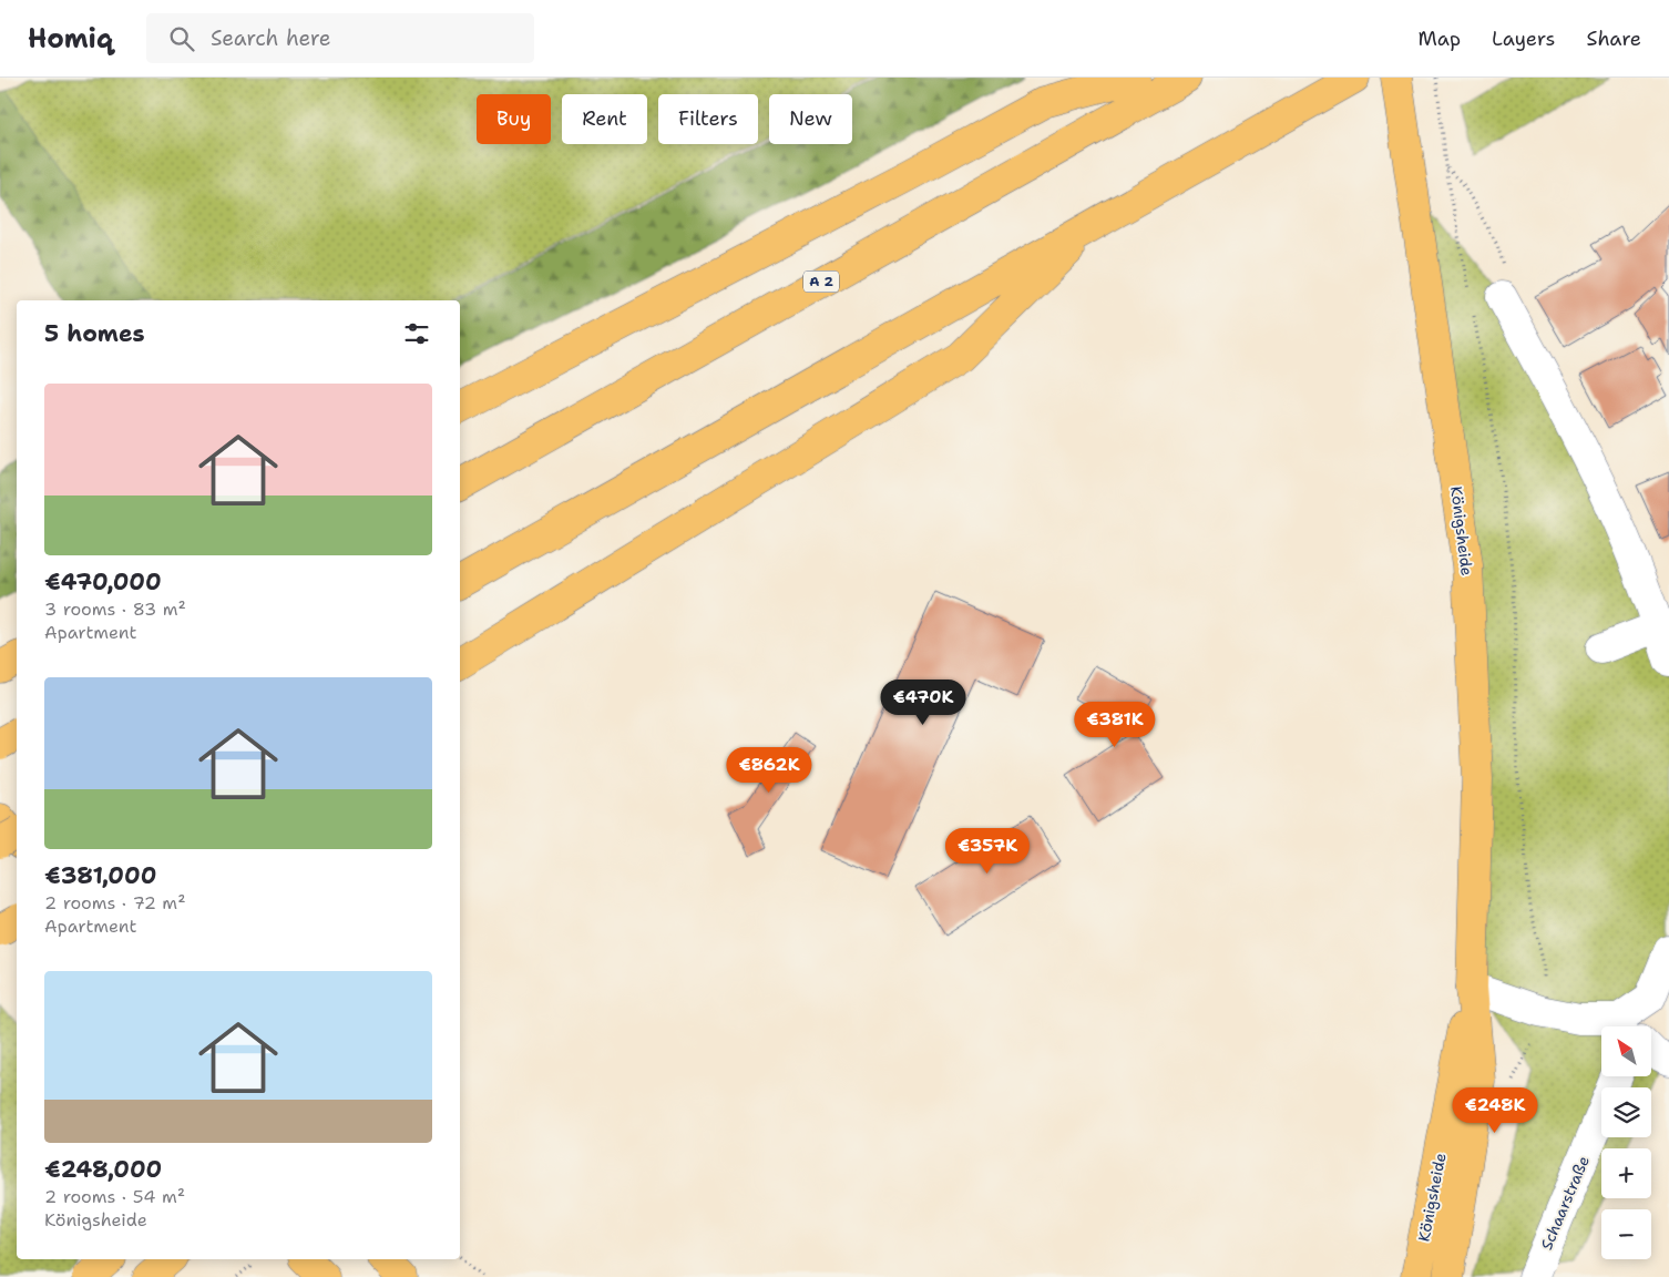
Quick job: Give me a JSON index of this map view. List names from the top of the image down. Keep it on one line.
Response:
{"streets":{"main road":["A 2","Königsheide"],"street":["Schaarstraße"]},"north":"top left","page":{"header":"Homiq","search":"Search here","nav":["Map","Layers","Share"],"chip":["Buy","Rent","Filters","New"],"heading":"5 homes","list":[{"name":"€470,000","note":"3 rooms · 83 m² · Apartment"},{"name":"€381,000","note":"2 rooms · 72 m² · Apartment"},{"name":"€248,000","note":"2 rooms · 54 m² · Königsheide"}],"price":["€470K","€381K","€862K","€357K","€248K"],"map_buttons":["+","−"]}}
